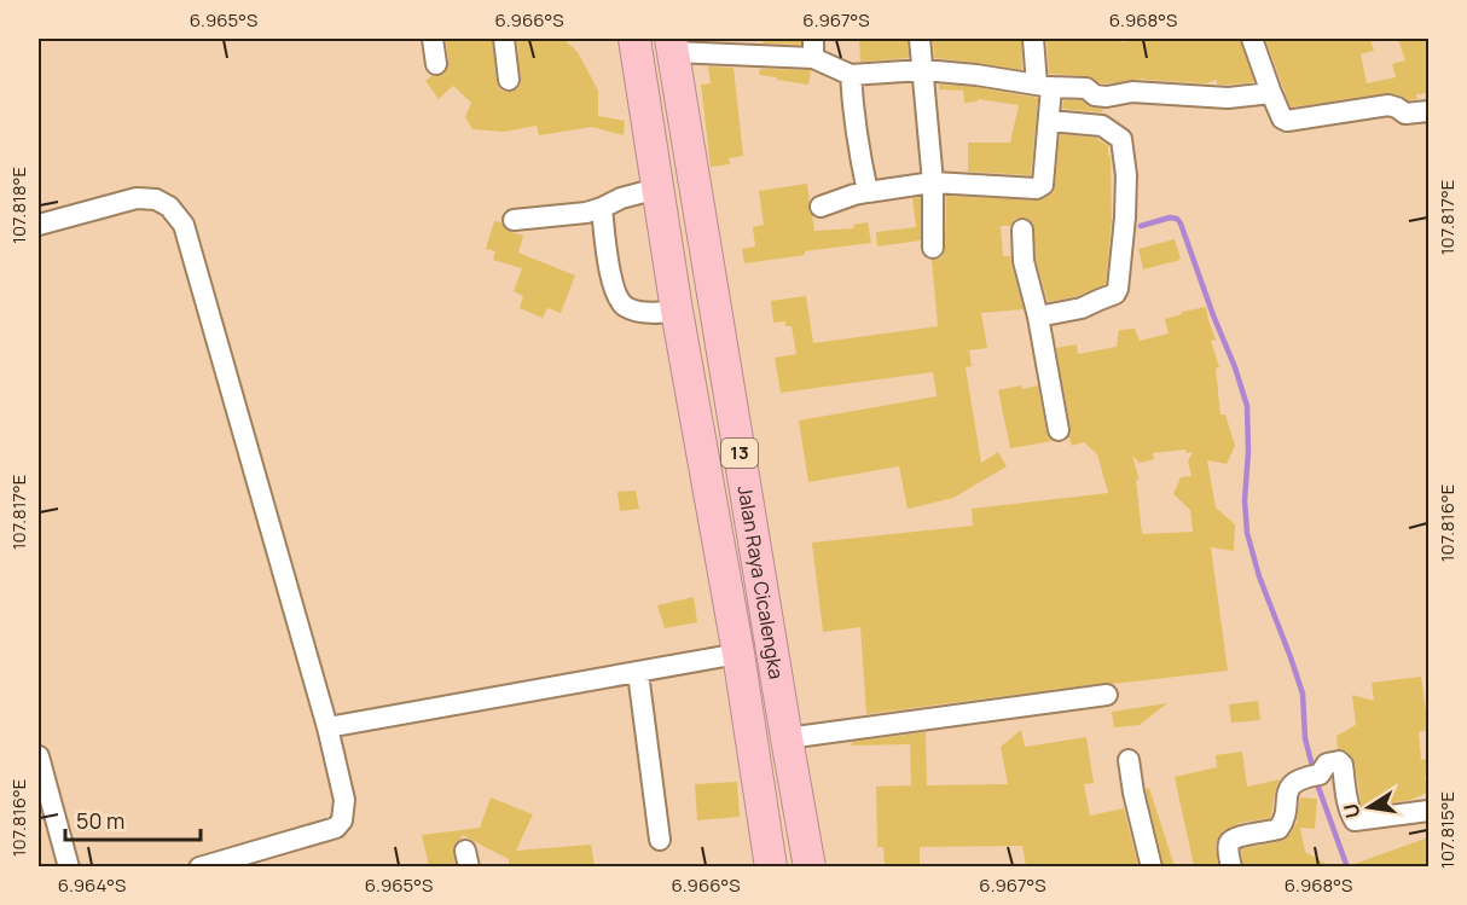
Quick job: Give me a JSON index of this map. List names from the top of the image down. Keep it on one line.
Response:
{"streets":{"highway":["13","Jalan Raya Cicalengka"]},"scale_bar":"50 m","north":"left","coordinates":["6.965°S","6.966°S","6.967°S","6.968°S","107.818°E","107.817°E","107.816°E","107.815°E","6.964°S"]}
